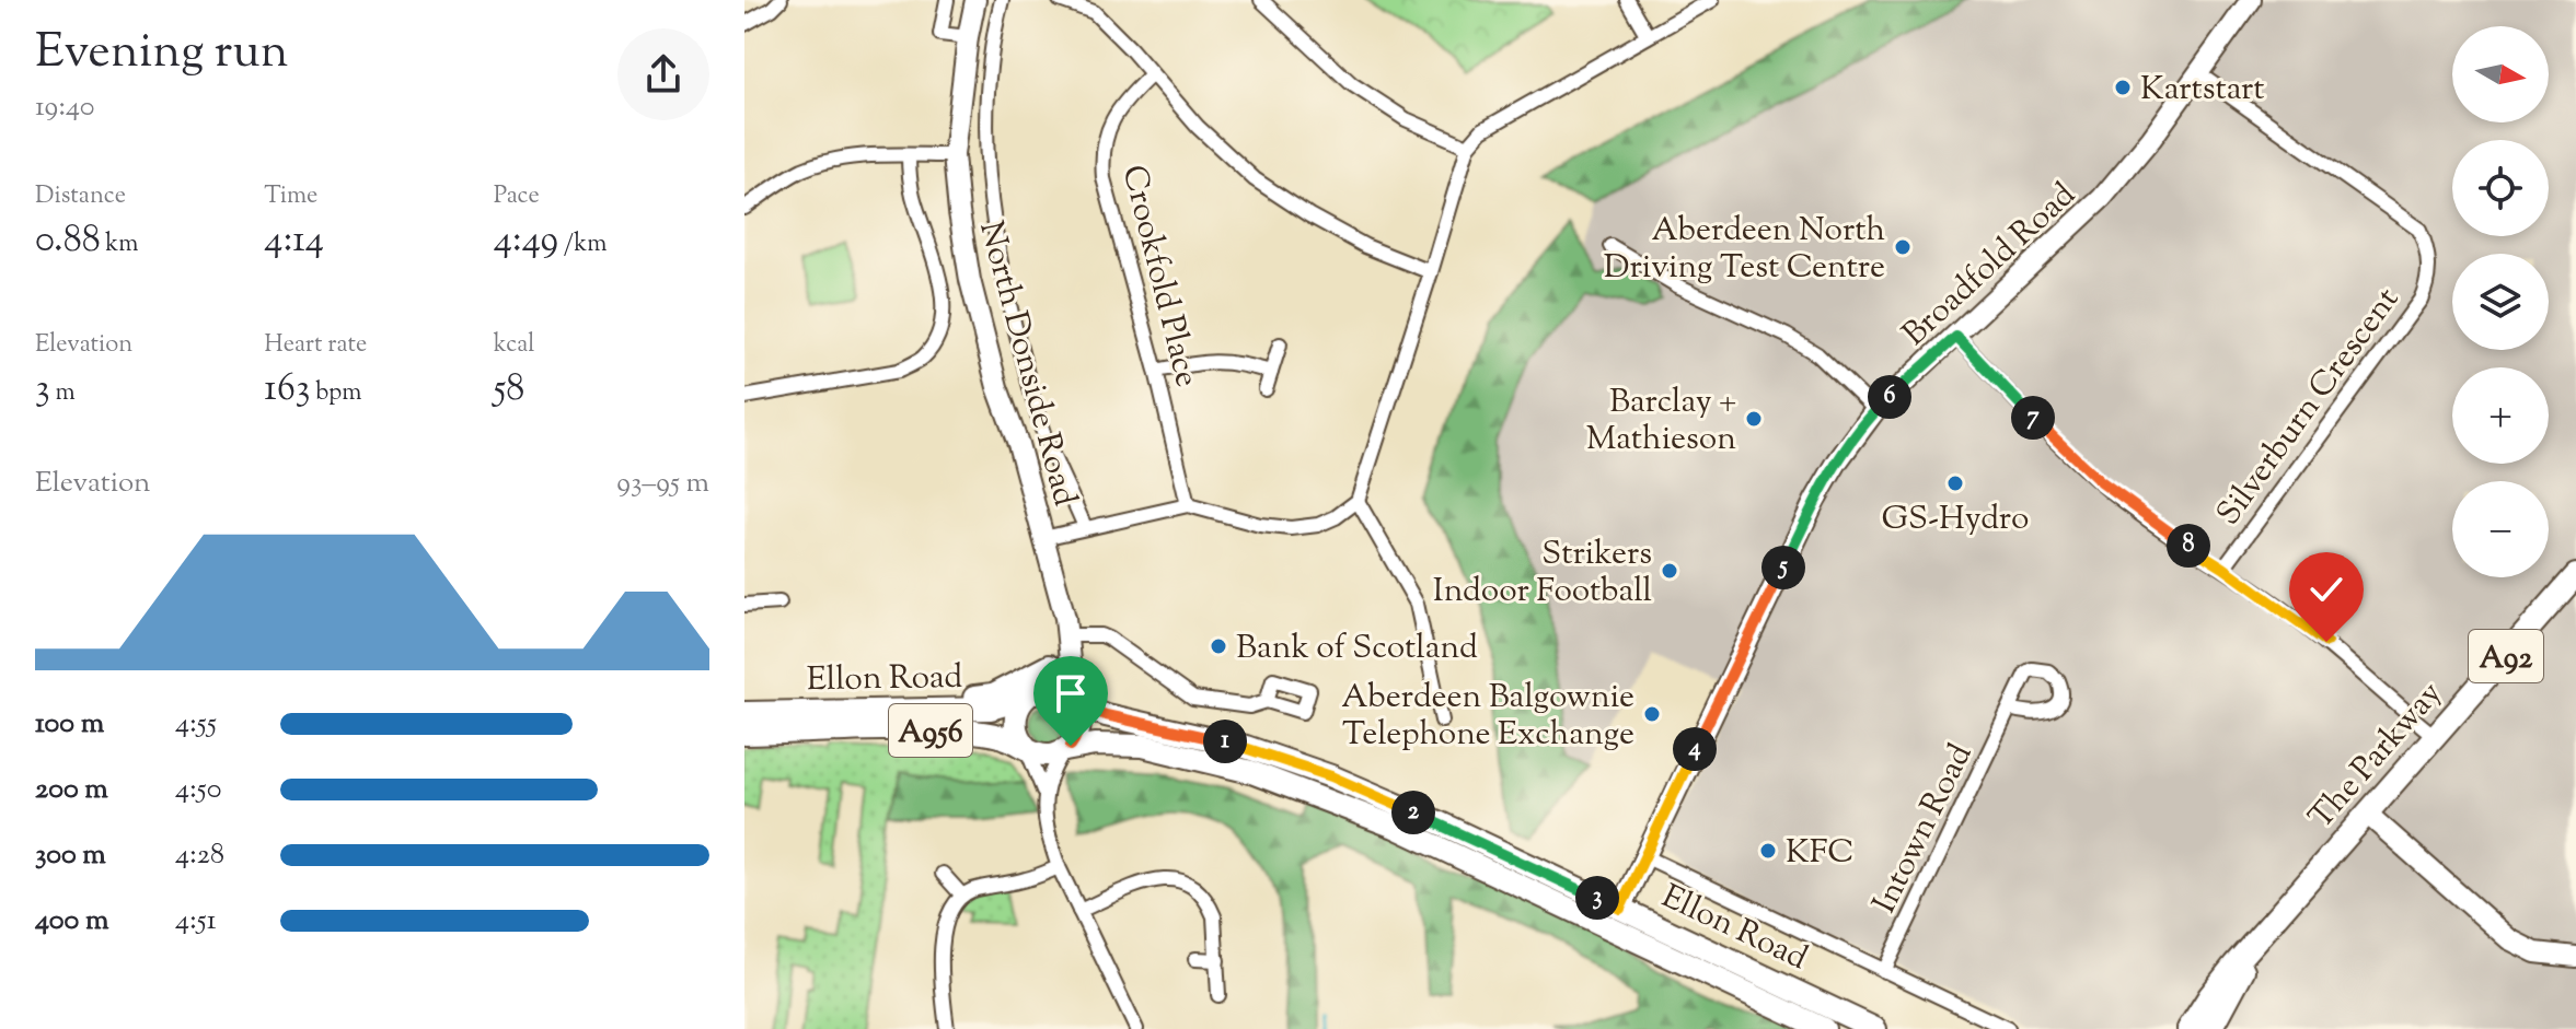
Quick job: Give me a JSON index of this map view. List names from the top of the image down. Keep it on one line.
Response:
{"streets":{"main road":["A92","Ellon Road","A956","The Parkway"],"street":["Broadfold Road","Crookfold Place","North Donside Road","Silverburn Crescent","Intown Road"]},"crossings":[["Broadfold Road","Silverburn Crescent"],["Broadfold Road","Ellon Road"],["North Donside Road","Ellon Road"],["North Donside Road","A956"],["Ellon Road","A956"]],"places":["Kartstart","Aberdeen North Driving Test Centre","Barclay + Mathieson","GS-Hydro","Strikers Indoor Football","Bank of Scotland","Aberdeen Balgownie Telephone Exchange","KFC"],"north":"right","page":{"heading":["Evening run","19:40"],"map_buttons":["+","−"],"stats":[["Distance","0.88 km"],["Time","4:14"],["Pace","4:49 /km"],["Elevation","3 m"],["Heart rate","163 bpm"],["kcal","58"]],"pins":["6","7","8","5","1","4","2","3"],"chart":["Elevation","93–95 m"],"list":[{"name":"100 m","note":"4:55"},{"name":"200 m","note":"4:50"},{"name":"300 m","note":"4:28"},{"name":"400 m","note":"4:51"}]}}
